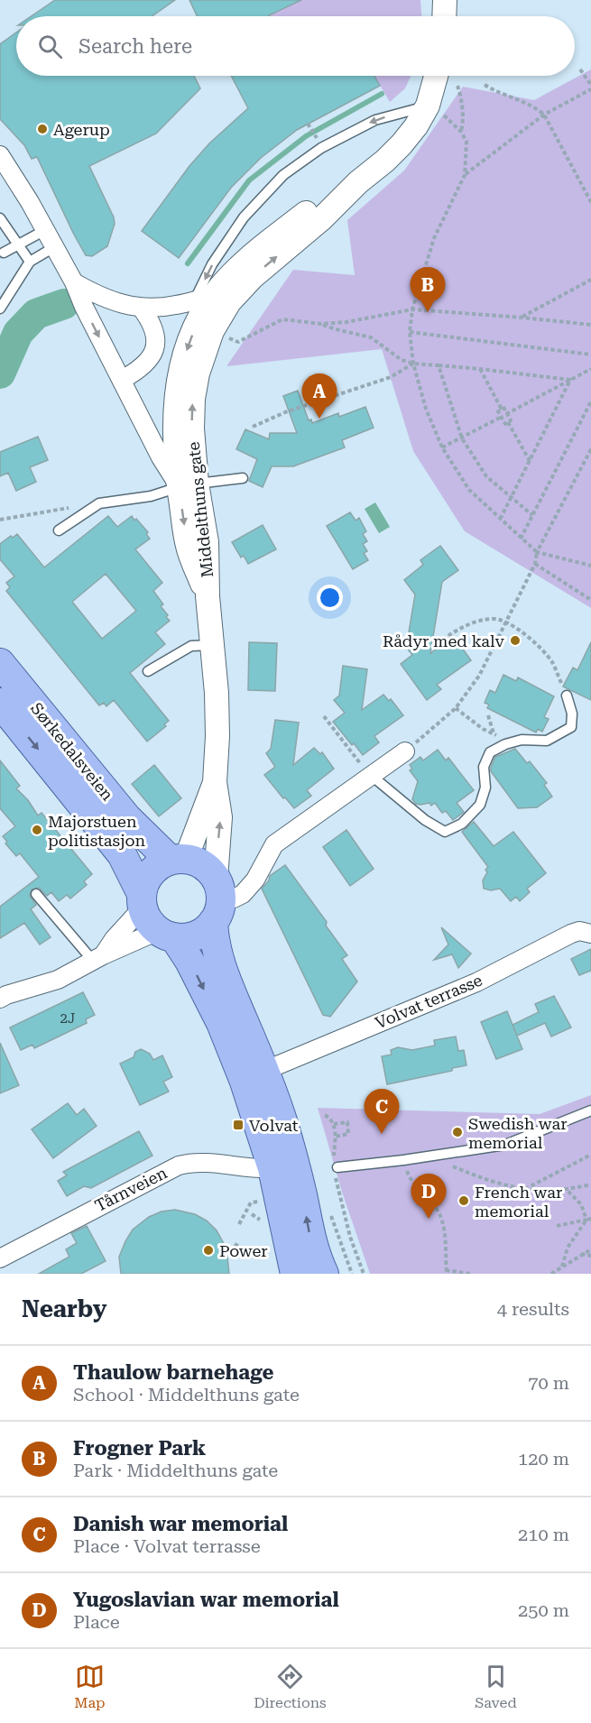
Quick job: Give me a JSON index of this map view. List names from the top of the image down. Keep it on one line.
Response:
{"streets":{"main road":["Sørkedalsveien"],"street":["Middelthuns gate","Volvat terrasse","Tårnveien"]},"places":{"other":["Agerup","Rådyr med kalv","Majorstuen politistasjon","Swedish war memorial","French war memorial","Power"],"transit":["Volvat"]},"house_numbers":["2J"],"page":{"search":"Search here","pins":["B","A","C","D"],"heading":["Nearby","4 results"],"list":[{"mark":"A","name":"Thaulow barnehage","note":"School · Middelthuns gate","value":"70 m"},{"mark":"B","name":"Frogner Park","note":"Park · Middelthuns gate","value":"120 m"},{"mark":"C","name":"Danish war memorial","note":"Place · Volvat terrasse","value":"210 m"},{"mark":"D","name":"Yugoslavian war memorial","note":"Place","value":"250 m"}],"nav":["Map","Directions","Saved"]}}
